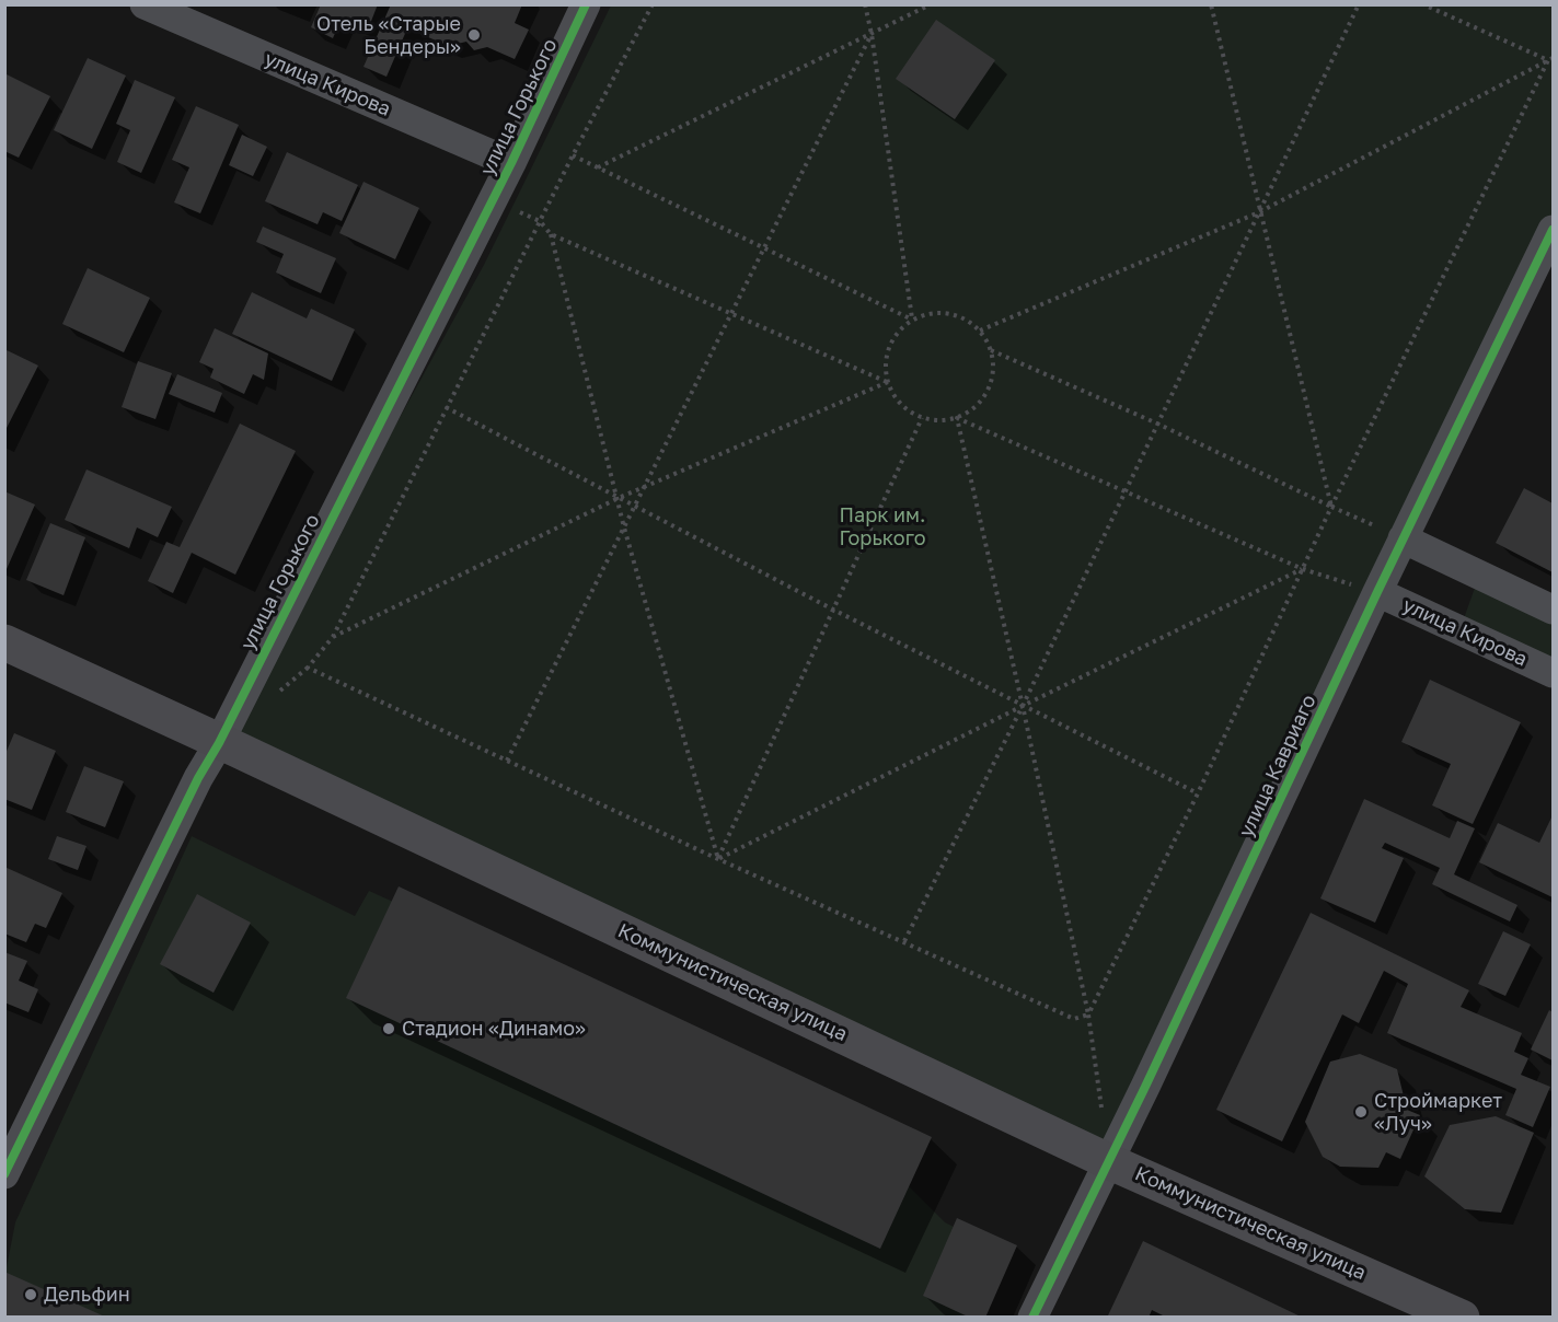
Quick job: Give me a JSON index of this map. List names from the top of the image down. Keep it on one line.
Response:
{"streets":{"main road":["Коммунистическая улица"],"street":["улица Кирова","улица Горького","улица Кавриаго"]},"crossings":[["улица Кирова","улица Горького"],["улица Кирова","улица Кавриаго"],["улица Горького","Коммунистическая улица"],["улица Кавриаго","Коммунистическая улица"]],"parks":["Парк им. Горького"],"places":["Отель «Старые Бендеры»","Стадион «Динамо»","Строймаркет «Луч»","Дельфин"]}
